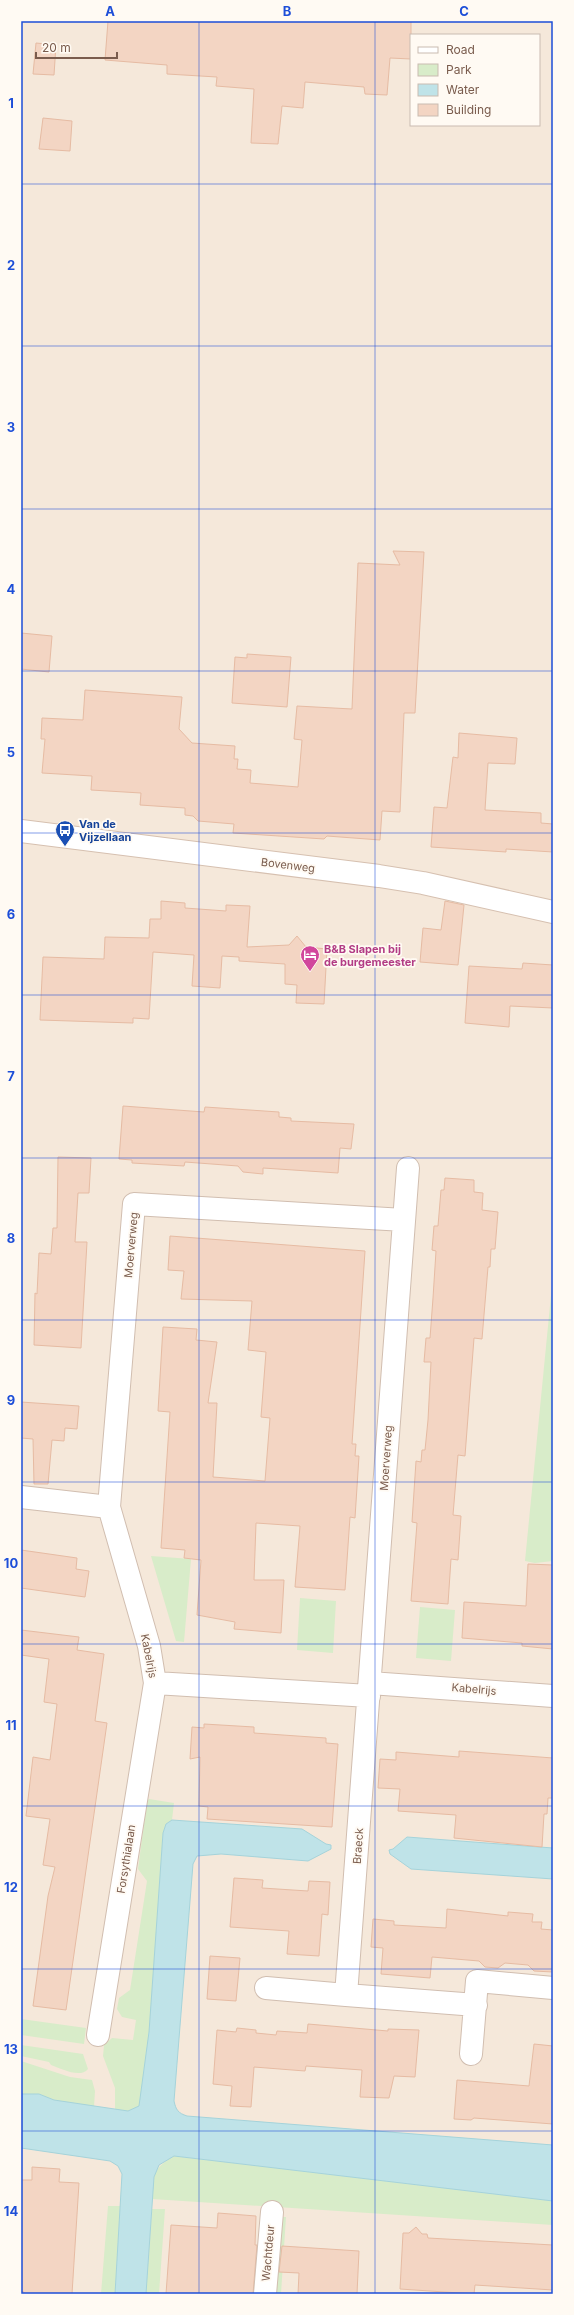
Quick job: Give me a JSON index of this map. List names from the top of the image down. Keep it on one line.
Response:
{"streets":{"street":["Bovenweg","Moerverweg","Kabelrijs","Braeck","Forsythialaan","Wachtdeur"]},"crossings":[["Moerverweg","Kabelrijs"],["Moerverweg","Braeck"],["Kabelrijs","Braeck"],["Kabelrijs","Forsythialaan"]],"places":{"bus stop":["Van de Vijzellaan"],"hotel":["B&B Slapen bij de burgemeester"]},"legend":["Road","Park","Water","Building"],"scale_bar":"20 m","grid":{"columns":["A","B","C"],"rows":["1","2","3","4","5","6","7","8","9","10","11","12","13","14"]}}
